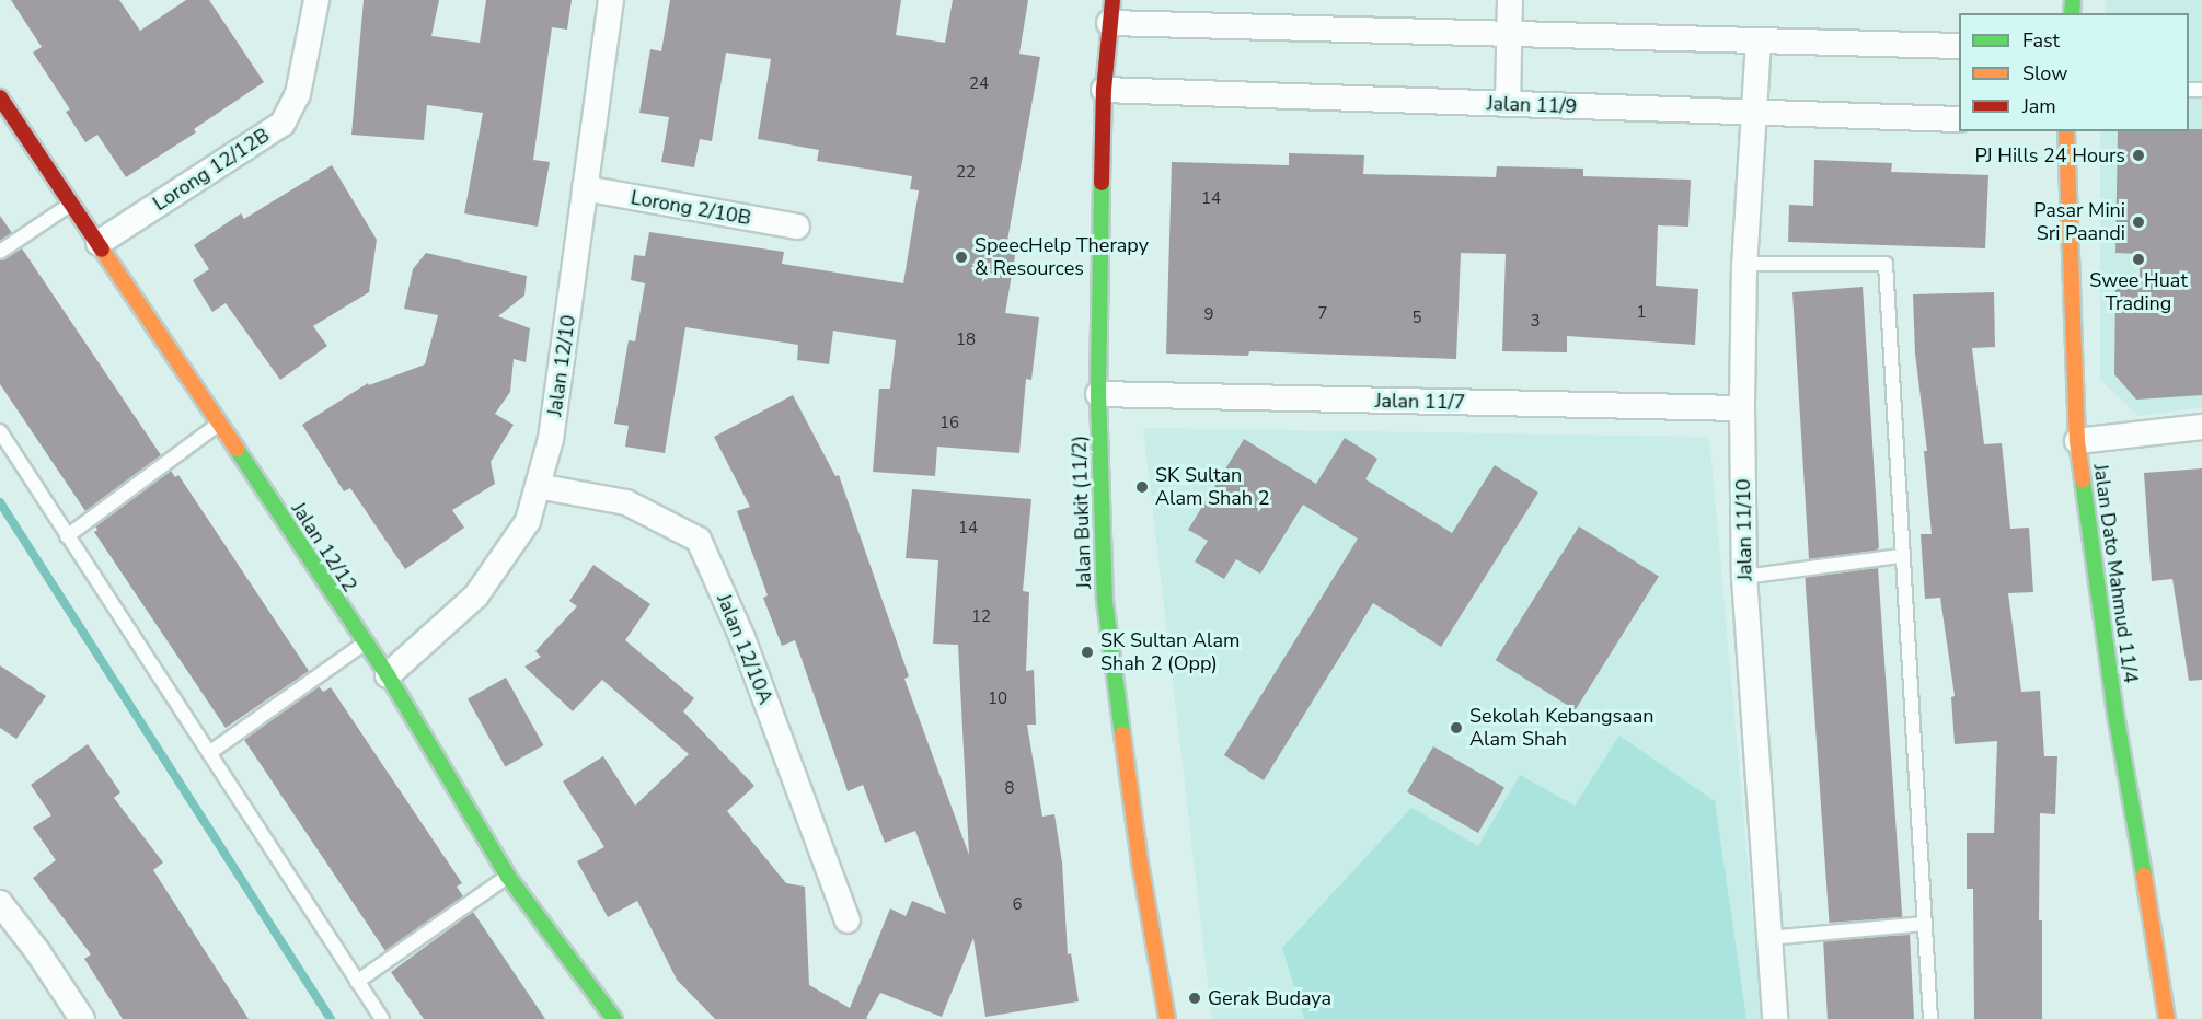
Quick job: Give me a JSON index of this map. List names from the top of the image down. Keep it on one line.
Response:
{"streets":{"street":["Jalan 11/9","Lorong 12/12B","Lorong 2/10B","Jalan 12/10","Jalan 11/7","Jalan Bukit (11/2)","Jalan 11/10","Jalan 12/12","Jalan Dato Mahmud 11/4","Jalan 12/10A"]},"crossings":[["Jalan 11/9","Jalan Bukit (11/2)"],["Jalan 11/9","Jalan 11/10"],["Lorong 12/12B","Jalan 12/12"],["Lorong 2/10B","Jalan 12/10"],["Jalan 12/10","Jalan 12/12"],["Jalan 12/10","Jalan 12/10A"],["Jalan 11/7","Jalan Bukit (11/2)"],["Jalan 11/7","Jalan 11/10"]],"places":["PJ Hills 24 Hours","Pasar Mini Sri Paandi","SpeecHelp Therapy & Resources","Swee Huat Trading","SK Sultan Alam Shah 2","SK Sultan Alam Shah 2 (Opp)","Sekolah Kebangsaan Alam Shah","Gerak Budaya"],"house_numbers":["24","22","14","1","7","9","5","3","18","16","14","12","10","8","6"],"legend":["Fast","Slow","Jam"]}
